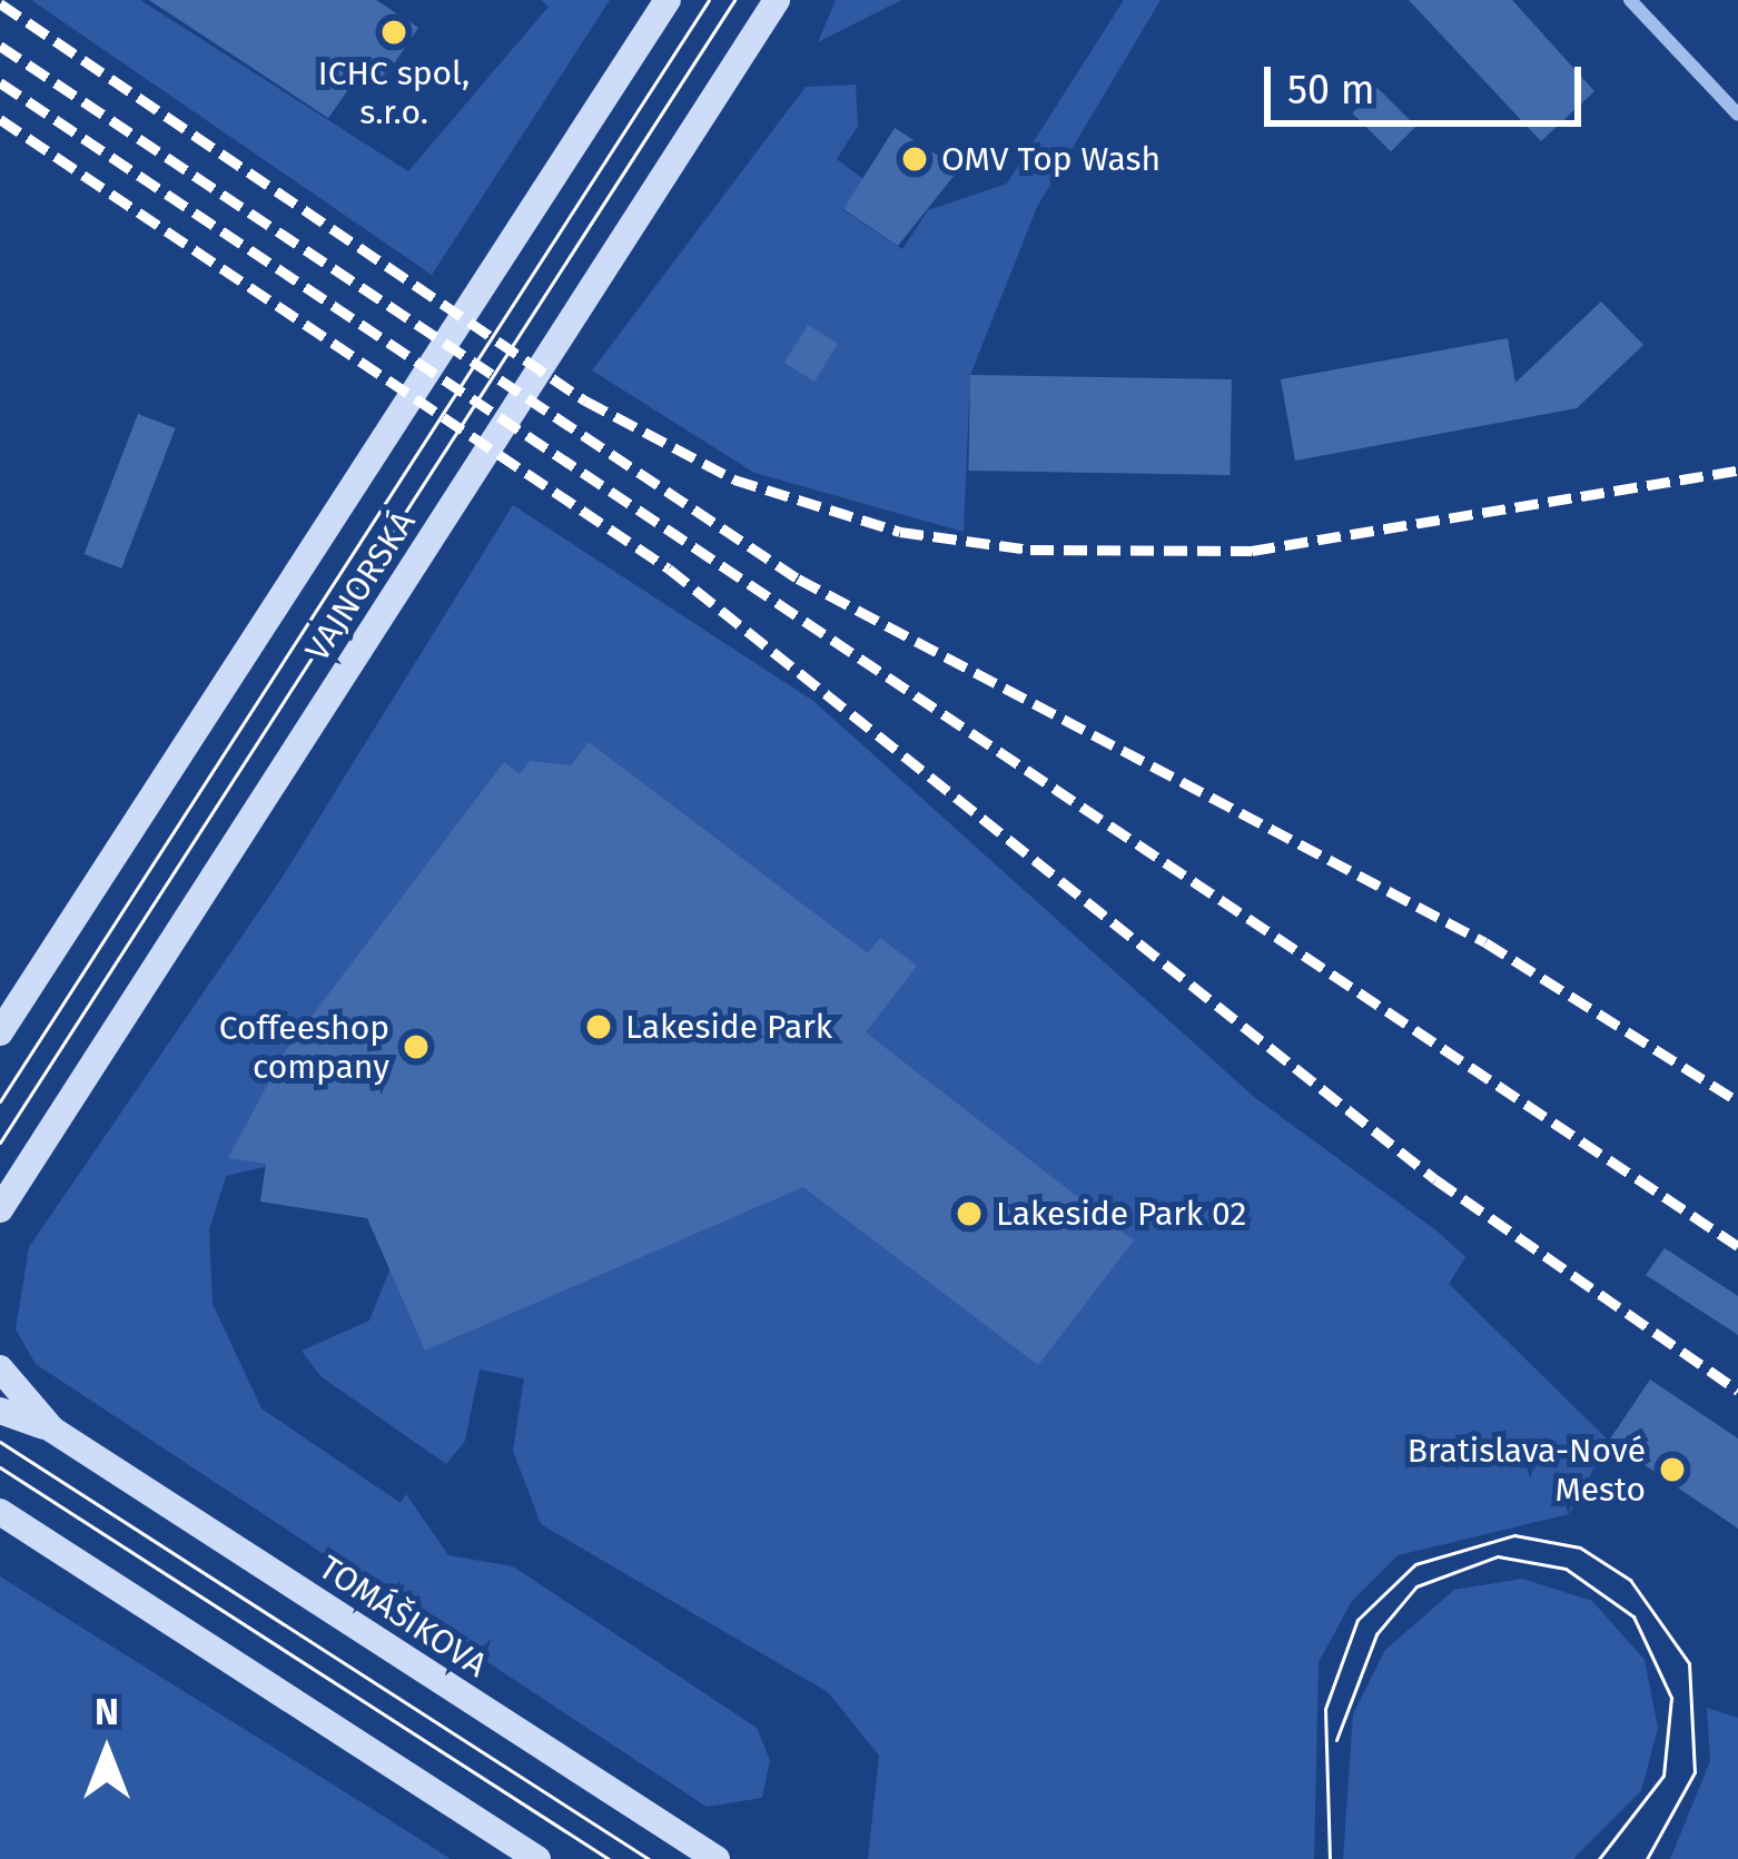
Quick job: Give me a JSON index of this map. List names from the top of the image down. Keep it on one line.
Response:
{"streets":{"main road":["VAJNORSKÁ","TOMÁŠIKOVA"]},"places":["ICHC spol, s.r.o.","OMV Top Wash","Lakeside Park","Coffeeshop company","Lakeside Park 02","Bratislava-Nové Mesto"],"scale_bar":"50 m","north":"top"}
